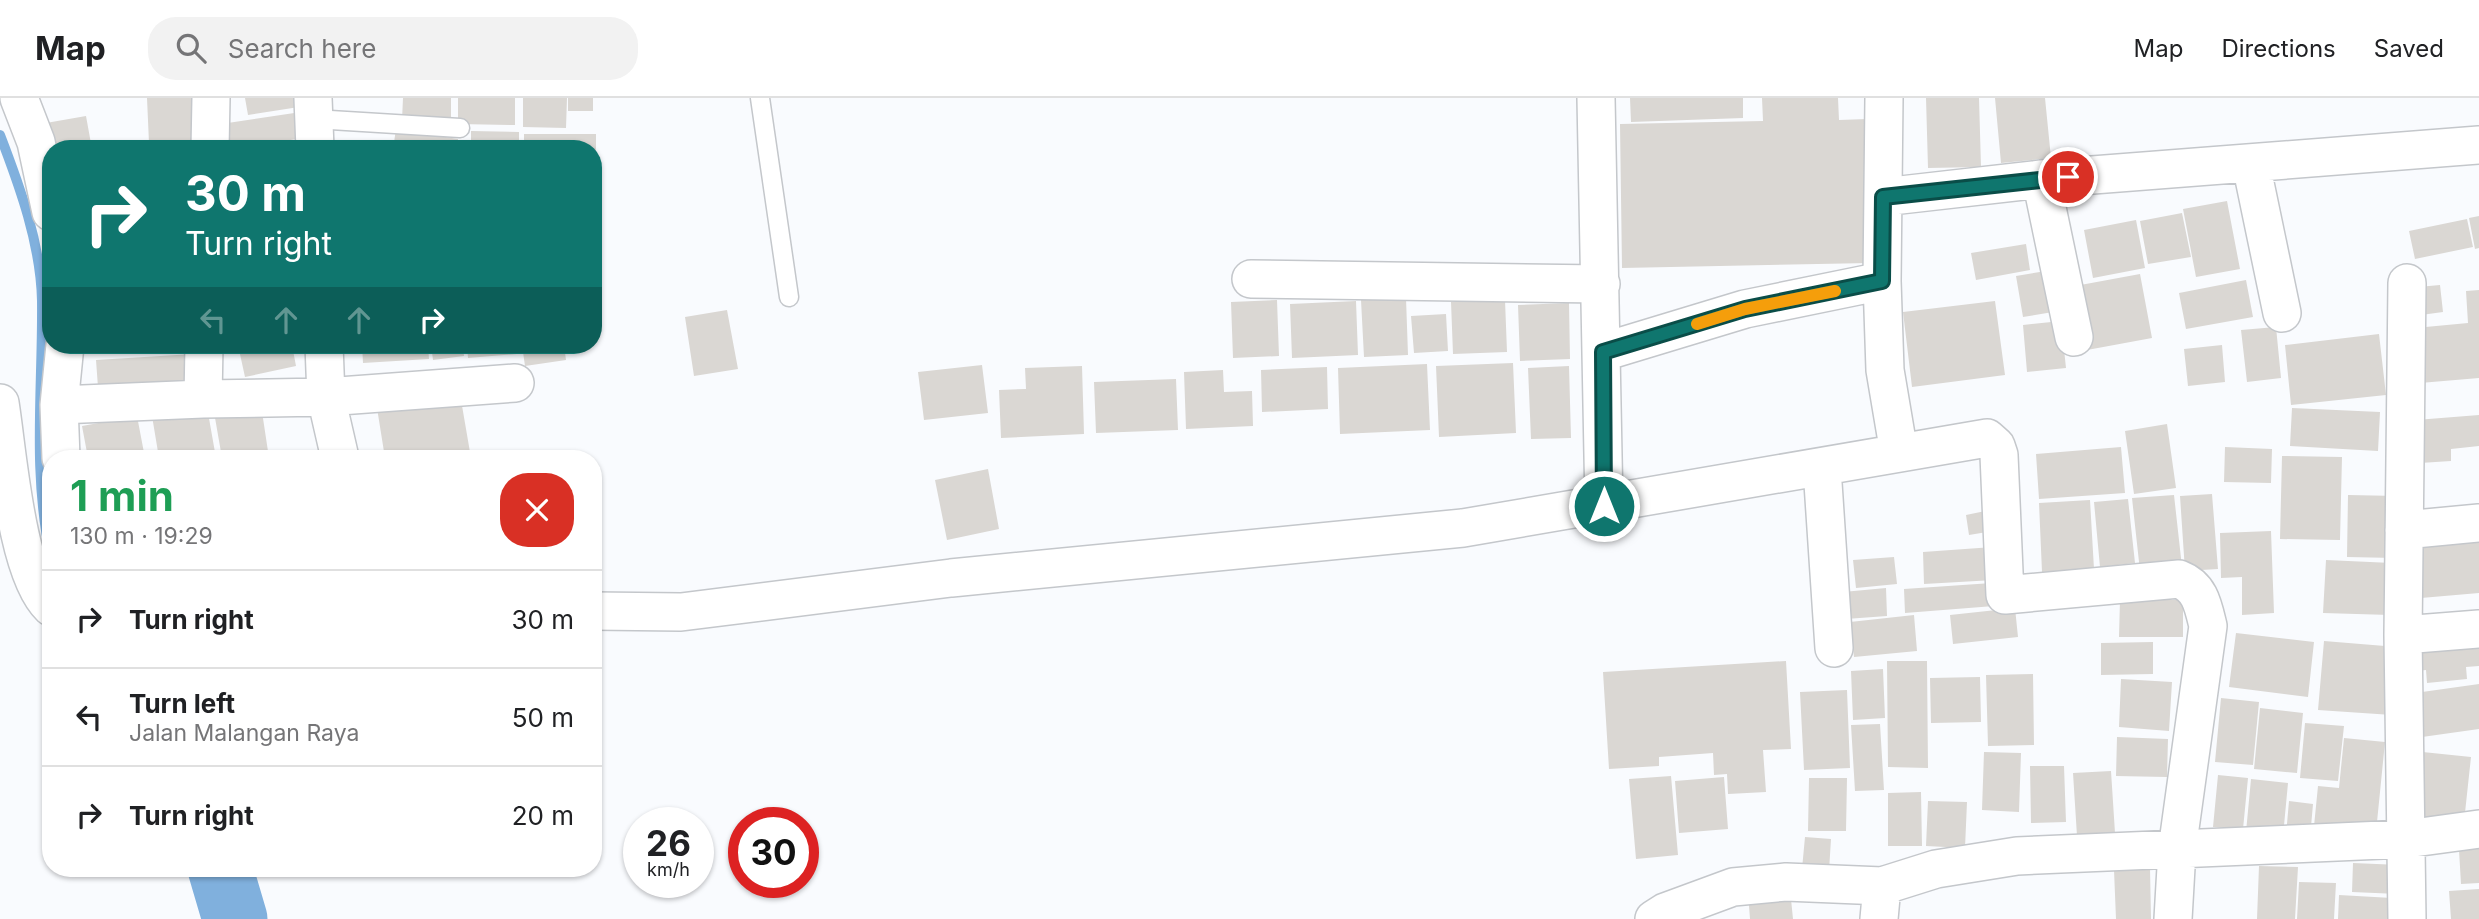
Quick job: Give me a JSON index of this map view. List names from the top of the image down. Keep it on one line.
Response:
{"page":{"header":"Map","search":"Search here","nav":["Map","Directions","Saved"],"turn":["30 m","Turn right"],"heading":["1 min","130 m · 19:29"],"list":[{"name":"Turn right","value":"30 m"},{"name":"Turn left","note":"Jalan Malangan Raya","value":"50 m"},{"name":"Turn right","value":"20 m"}],"speed":"26 km/h","limit":"30"}}
